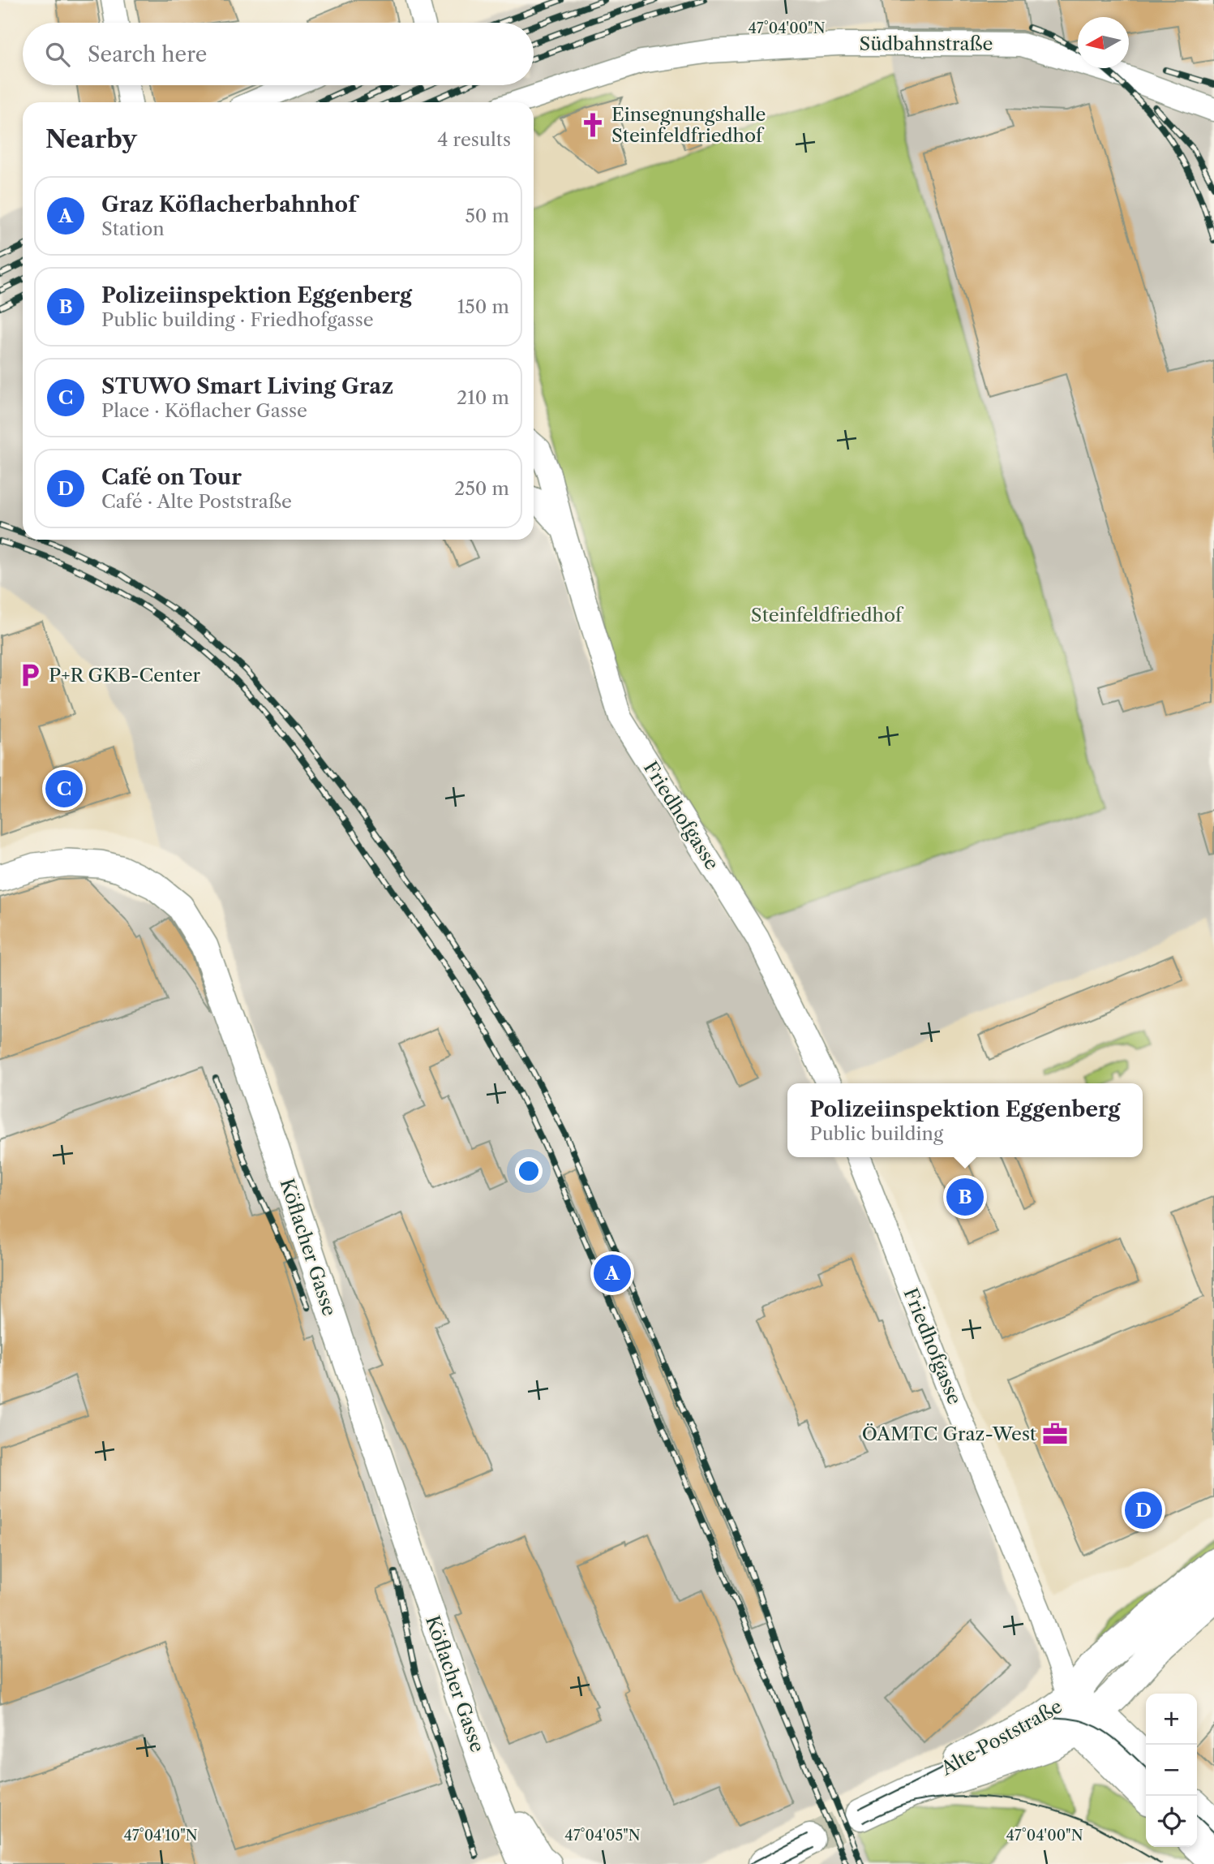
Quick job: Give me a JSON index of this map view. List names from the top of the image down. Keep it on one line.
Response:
{"streets":{"main road":["Alte Poststraße"],"street":["Südbahnstraße","Friedhofgasse","Köflacher Gasse"]},"crossings":[["Friedhofgasse","Alte Poststraße"]],"parks":["Steinfeldfriedhof"],"places":{"church":["Einsegnungshalle Steinfeldfriedhof"],"parking":["P+R GKB-Center"],"office":["ÖAMTC Graz-West"]},"north":"left","page":{"search":"Search here","heading":["Nearby","4 results"],"list":[{"mark":"A","name":"Graz Köflacherbahnhof","note":"Station","value":"50 m"},{"mark":"B","name":"Polizeiinspektion Eggenberg","note":"Public building · Friedhofgasse","value":"150 m"},{"mark":"C","name":"STUWO Smart Living Graz","note":"Place · Köflacher Gasse","value":"210 m"},{"mark":"D","name":"Café on Tour","note":"Café · Alte Poststraße","value":"250 m"}],"pins":["C","B","A","D"],"popup":["Polizeiinspektion Eggenberg","Public building"],"map_buttons":["+","−"]},"coordinates":["47°04'00\"N","47°04'10\"N","47°04'05\"N"]}
